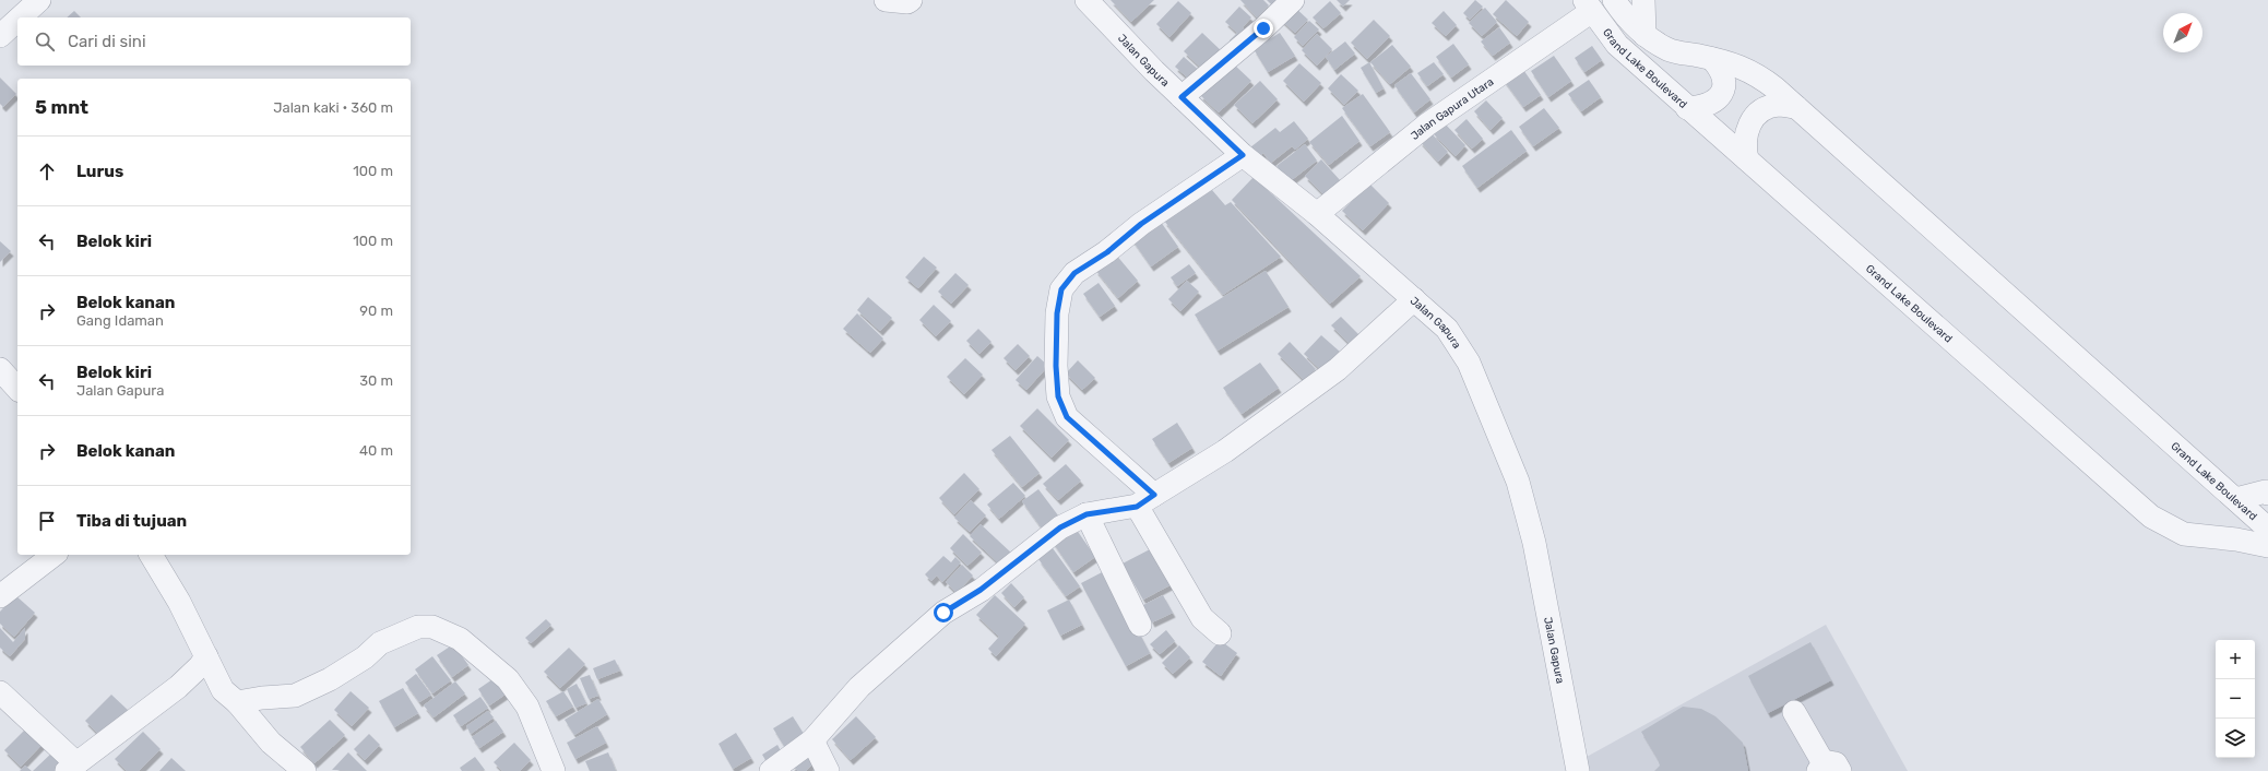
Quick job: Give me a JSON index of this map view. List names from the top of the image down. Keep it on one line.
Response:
{"streets":{"street":["Jalan Gapura","Grand Lake Boulevard","Jalan Gapura Utara"]},"crossings":[["Jalan Gapura","Jalan Gapura Utara"],["Grand Lake Boulevard","Jalan Gapura Utara"]],"north":"top right","page":{"search":"Cari di sini","heading":["5 mnt","Jalan kaki · 360 m"],"list":[["Lurus","100 m"],["Belok kiri","100 m"],["Belok kanan","Gang Idaman","90 m"],["Belok kiri","Jalan Gapura","30 m"],["Belok kanan","40 m"],"Tiba di tujuan"],"map_buttons":["+","−"]}}
